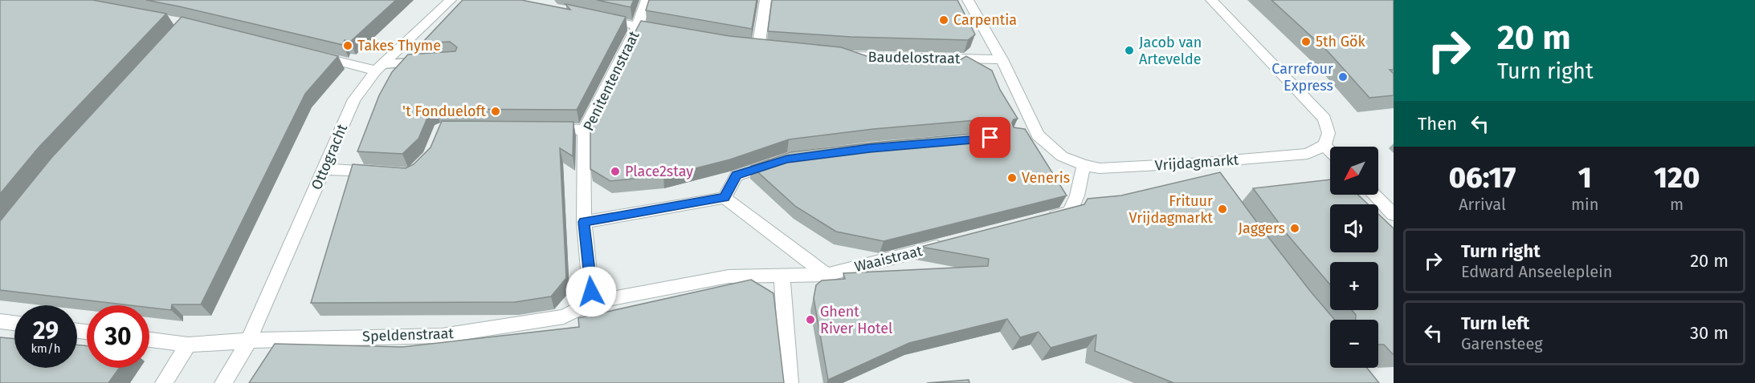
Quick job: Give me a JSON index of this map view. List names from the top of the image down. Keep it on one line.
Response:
{"streets":{"street":["Baudelostraat","Penitentenstraat","Ottogracht","Vrijdagmarkt","Waaistraat","Speldenstraat"]},"crossings":[["Baudelostraat","Vrijdagmarkt"],["Penitentenstraat","Speldenstraat"],["Ottogracht","Speldenstraat"],["Waaistraat","Speldenstraat"]],"places":["Carpentia","5th Gök","Takes Thyme","Jacob van Artevelde","Carrefour Express","'t Fondueloft","Place2stay","Veneris","Frituur Vrijdagmarkt","Jaggers","Ghent River Hotel"],"north":"bottom left","page":{"turn":["20 m","Turn right"],"then":"Then","map_buttons":["+","−"],"eta":["06:17","Arrival","1","min","120","m"],"list":[{"name":"Turn right","note":"Edward Anseeleplein","value":"20 m"},{"name":"Turn left","note":"Garensteeg","value":"30 m"}],"speed":"29 km/h","limit":"30"}}
